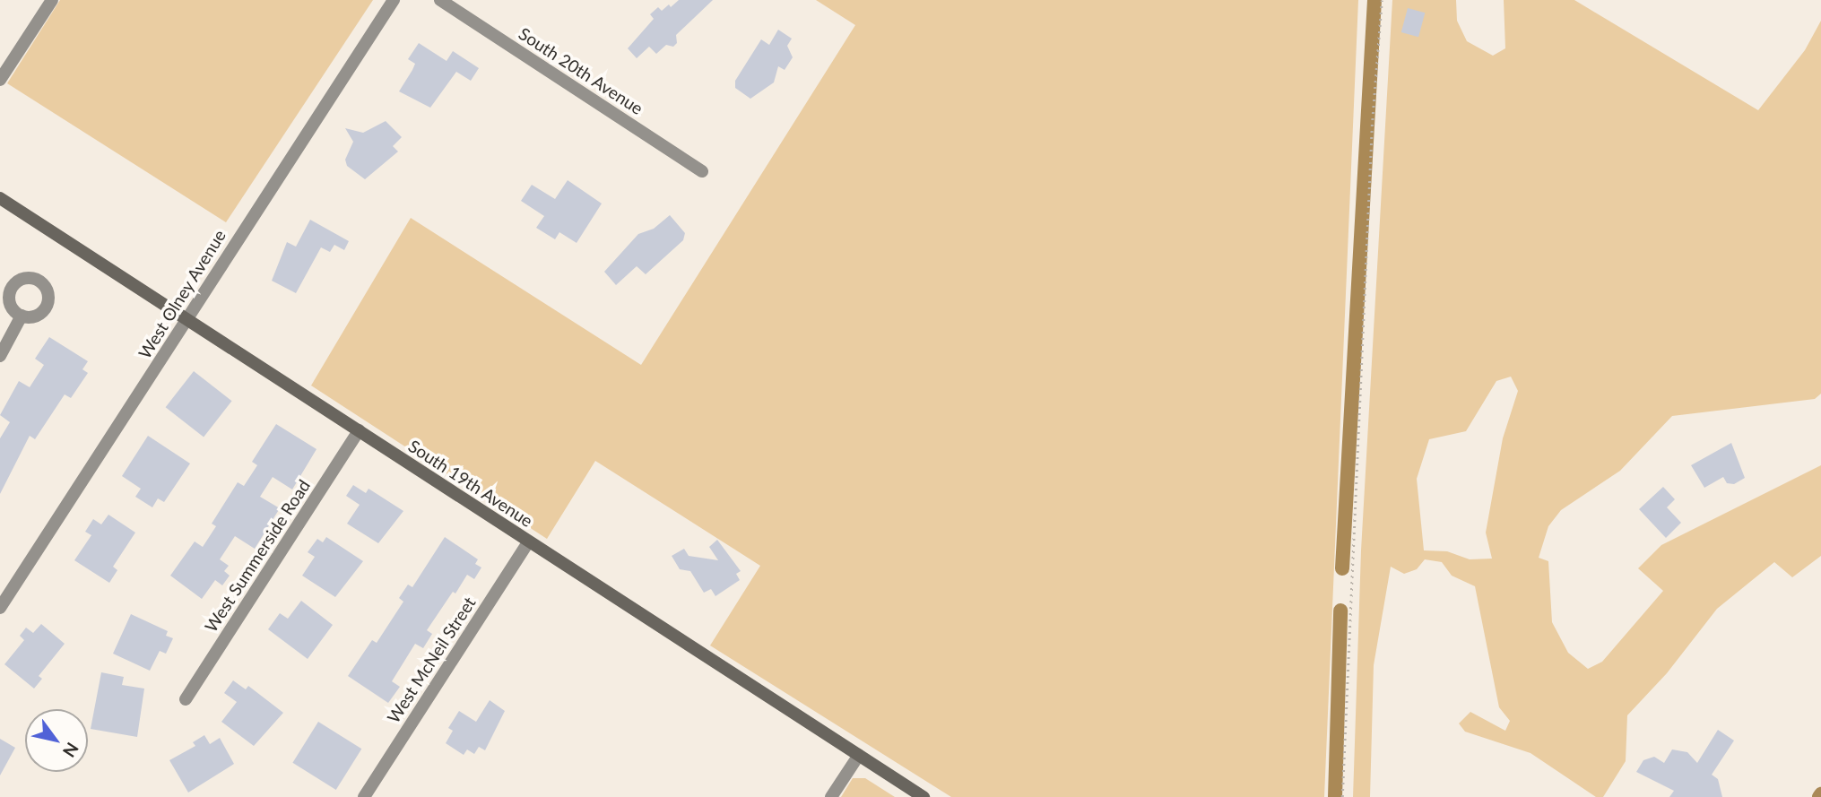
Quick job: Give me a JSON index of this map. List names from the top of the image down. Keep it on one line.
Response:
{"streets":{"street":["South 20th Avenue","West Olney Avenue","South 19th Avenue","West Summerside Road","West McNeil Street"]},"crossings":[["West Olney Avenue","South 19th Avenue"],["South 19th Avenue","West Summerside Road"],["South 19th Avenue","West McNeil Street"]],"north":"bottom right"}
